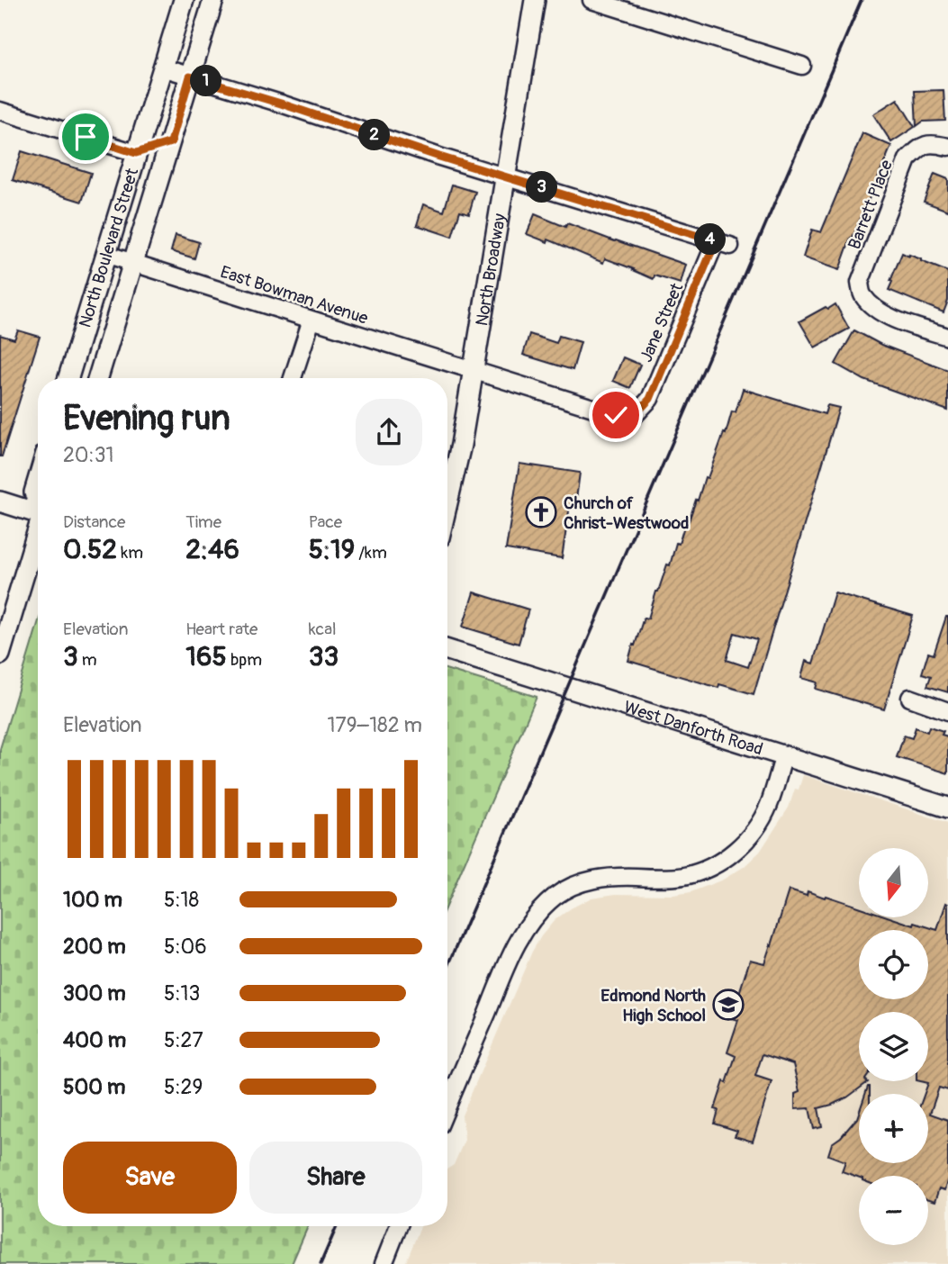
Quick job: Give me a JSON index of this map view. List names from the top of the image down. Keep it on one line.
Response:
{"streets":{"main road":["North Boulevard Street","North Broadway","West Danforth Road"],"street":["Barrett Place","East Bowman Avenue","Jane Street"]},"crossings":[["North Boulevard Street","East Bowman Avenue"],["North Broadway","East Bowman Avenue"],["North Broadway","Jane Street"],["East Bowman Avenue","Jane Street"]],"places":{"church":["Church of Christ-Westwood"],"school or university":["Edmond North High School"]},"north":"bottom","page":{"pins":["1","2","3","4"],"heading":["Evening run","20:31"],"stats":[["Distance","0.52 km"],["Time","2:46"],["Pace","5:19 /km"],["Elevation","3 m"],["Heart rate","165 bpm"],["kcal","33"]],"chart":["Elevation","179–182 m"],"map_buttons":["+","−"],"list":[{"name":"100 m","note":"5:18"},{"name":"200 m","note":"5:06"},{"name":"300 m","note":"5:13"},{"name":"400 m","note":"5:27"},{"name":"500 m","note":"5:29"}],"buttons":["Save","Share"]}}
